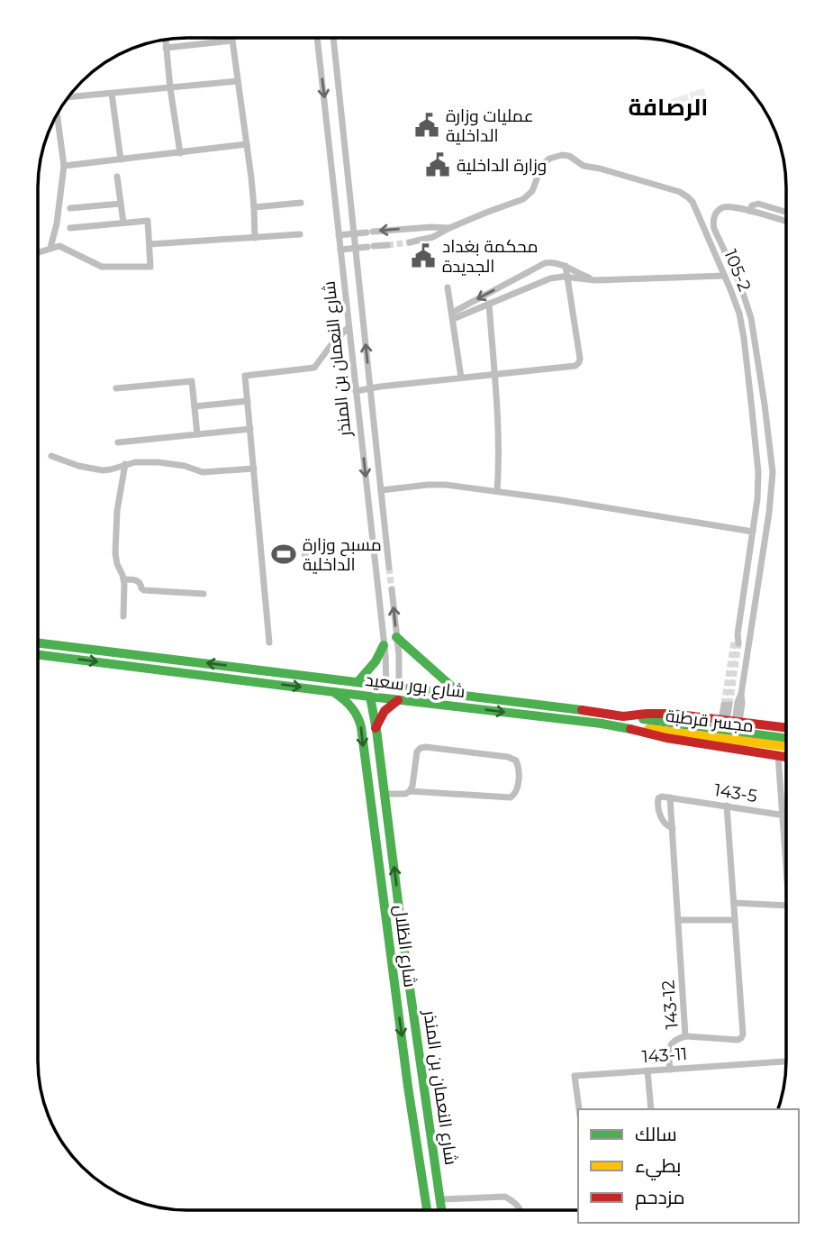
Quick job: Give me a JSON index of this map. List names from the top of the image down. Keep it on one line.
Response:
{"streets":{"main road":["شارع النعمان بن المنذر","شارع بور سعيد","مجسر قرطبة","شارع الظلال"],"street":["105-2","143-5","143-12","143-11"]},"crossings":[["105-2","شارع النعمان بن المنذر"],["شارع النعمان بن المنذر","شارع بور سعيد"],["شارع بور سعيد","مجسر قرطبة"],["شارع بور سعيد","شارع الظلال"],["143-5","143-12"]],"one_way":["شارع الظلال"],"districts":["الرصافة"],"places":{"public building":["عمليات وزارة الداخلية","وزارة الداخلية","محكمة بغداد الجديدة"],"sports":["مسبح وزارة الداخلية"]},"legend":["سالك","بطيء","مزدحم"]}
